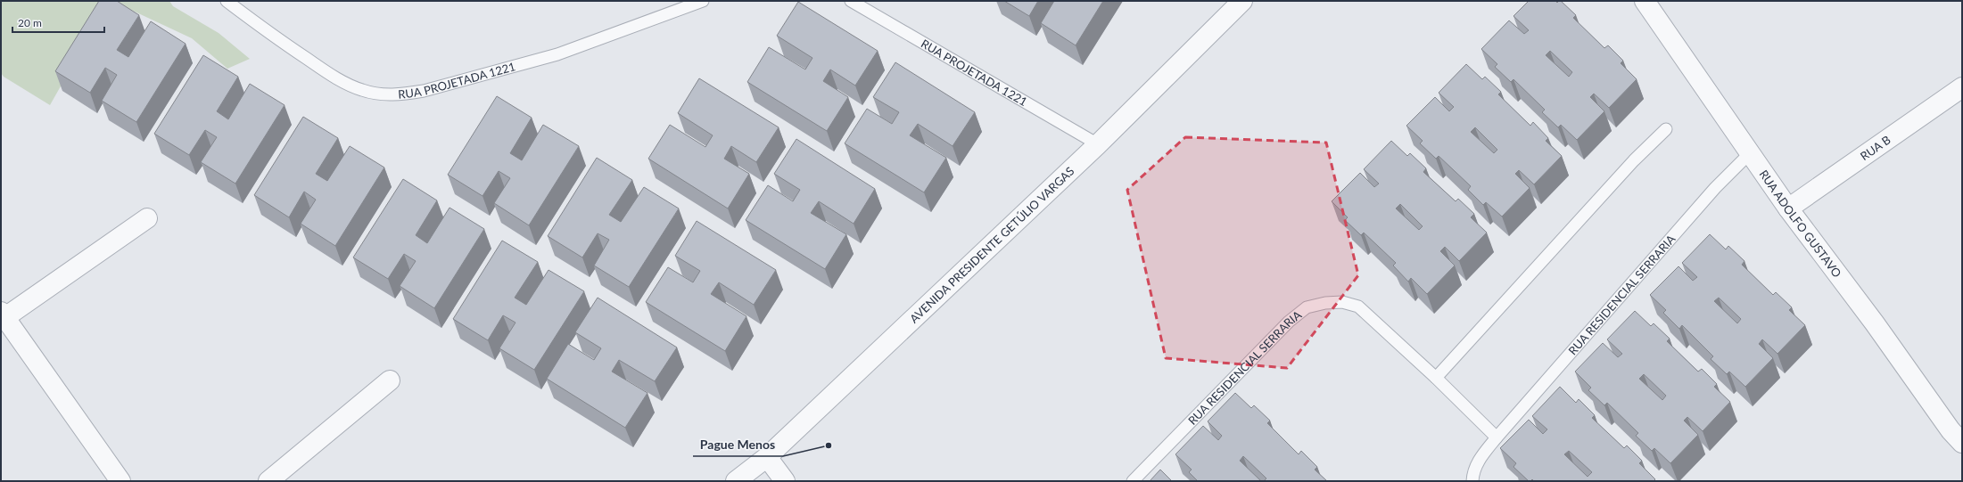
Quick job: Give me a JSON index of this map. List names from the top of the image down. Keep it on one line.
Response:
{"streets":{"street":["RUA B","RUA ADOLFO GUSTAVO","AVENIDA PRESIDENTE GETÚLIO VARGAS"],"lane":["RUA PROJETADA 1221","RUA RESIDENCIAL SERRARIA"]},"crossings":[["RUA PROJETADA 1221","AVENIDA PRESIDENTE GETÚLIO VARGAS"],["RUA B","RUA ADOLFO GUSTAVO"],["RUA ADOLFO GUSTAVO","RUA RESIDENCIAL SERRARIA"]],"places":["Pague Menos"],"scale_bar":"20 m"}
